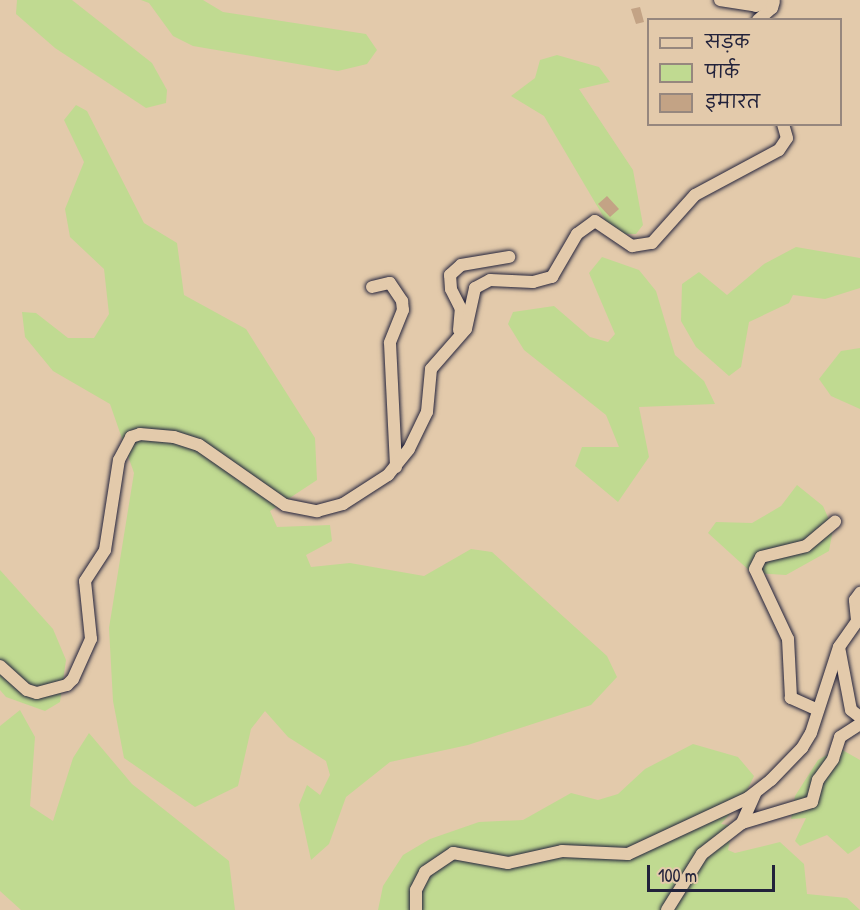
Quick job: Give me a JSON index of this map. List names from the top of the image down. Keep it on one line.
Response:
{"legend":["सड़क","पार्क","इमारत"],"scale_bar":"100 m"}
